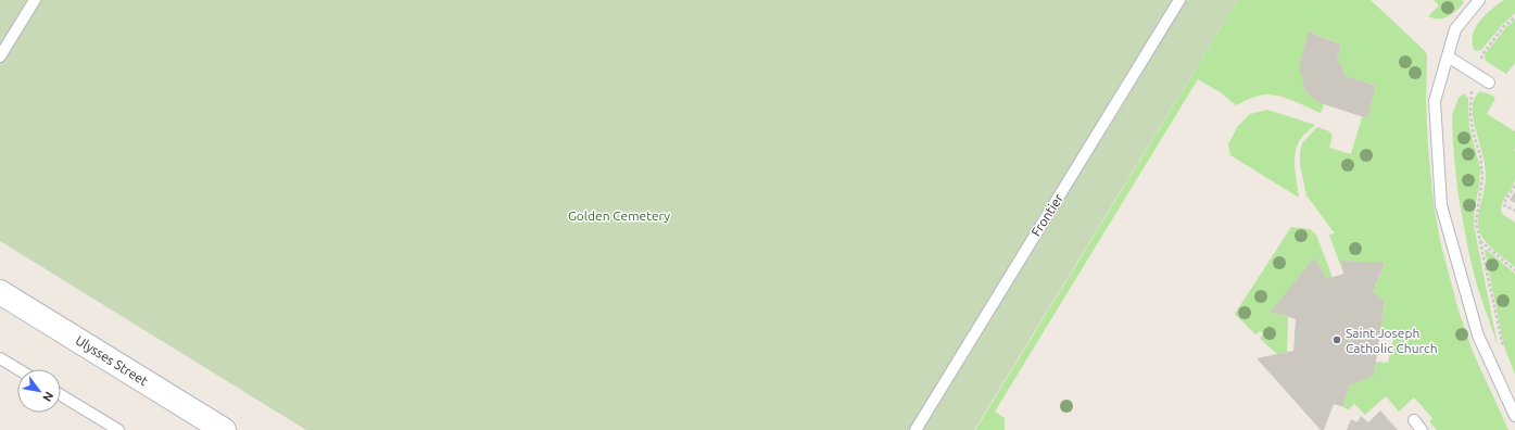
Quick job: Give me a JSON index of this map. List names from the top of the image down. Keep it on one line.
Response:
{"streets":{"street":["Ulysses Street"],"lane":["Frontier"]},"parks":["Golden Cemetery"],"places":["Saint Joseph Catholic Church"],"north":"bottom right"}
